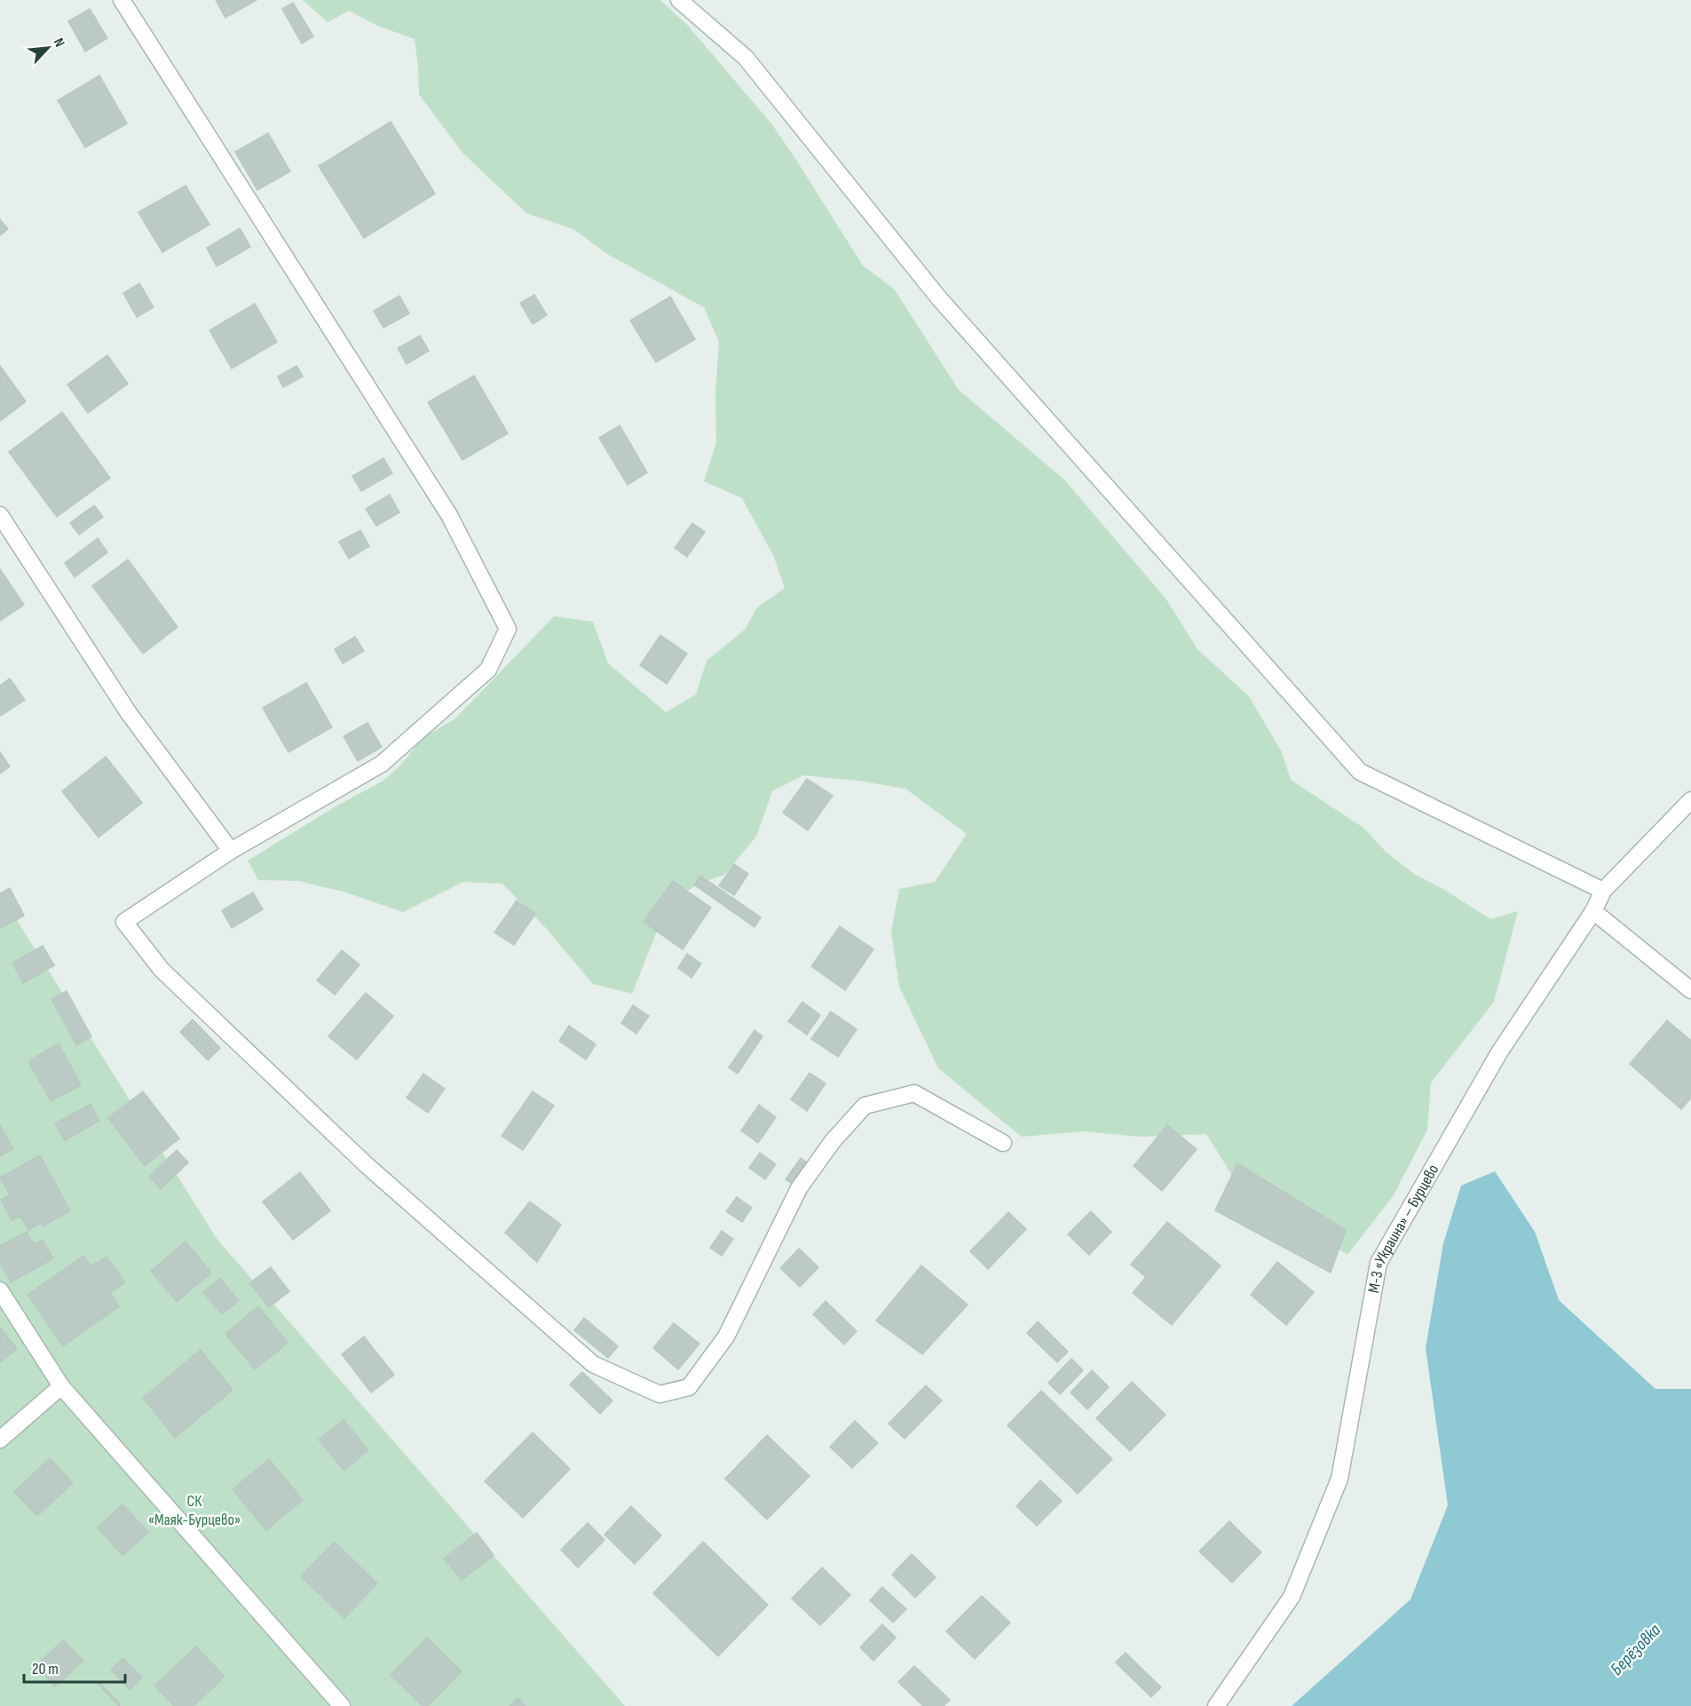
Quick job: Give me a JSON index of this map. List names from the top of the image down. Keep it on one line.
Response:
{"streets":{"street":["М-3 «Украина» – Бурцево"]},"water":["Берёзовка"],"parks":["СК «Маяк-Бурцево»"],"scale_bar":"20 m","north":"top right"}
